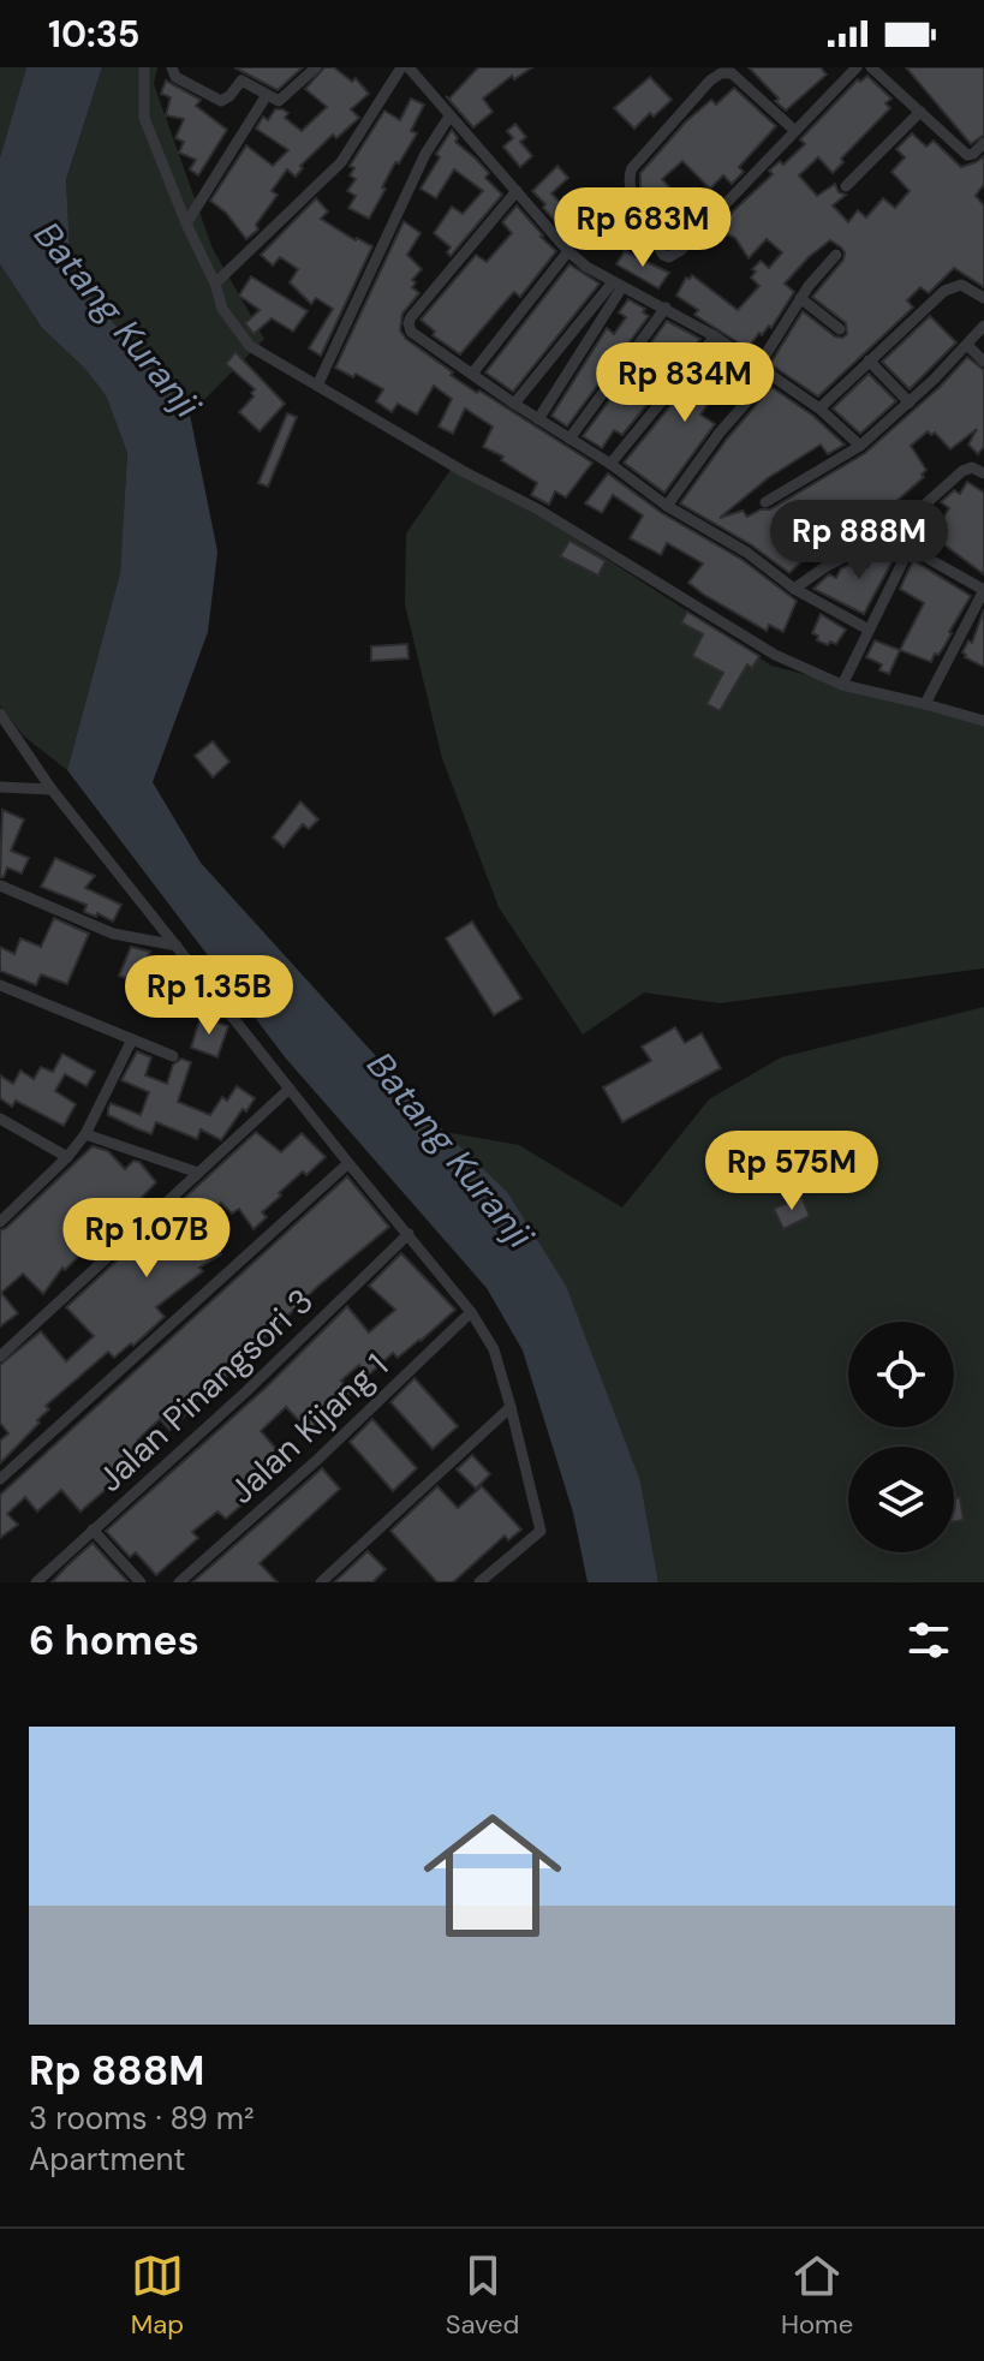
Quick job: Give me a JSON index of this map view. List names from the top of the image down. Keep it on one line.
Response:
{"streets":{"street":["Jalan Pinangsori 3","Jalan Kijang 1"]},"water":["Batang Kuranji"],"page":{"status":"10:35","price":["Rp 683M","Rp 834M","Rp 888M","Rp 1.35B","Rp 575M","Rp 1.07B"],"heading":"6 homes","list":[{"name":"Rp 888M","note":"3 rooms · 89 m² · Apartment"}],"tabs":["Map","Saved","Home"]}}
